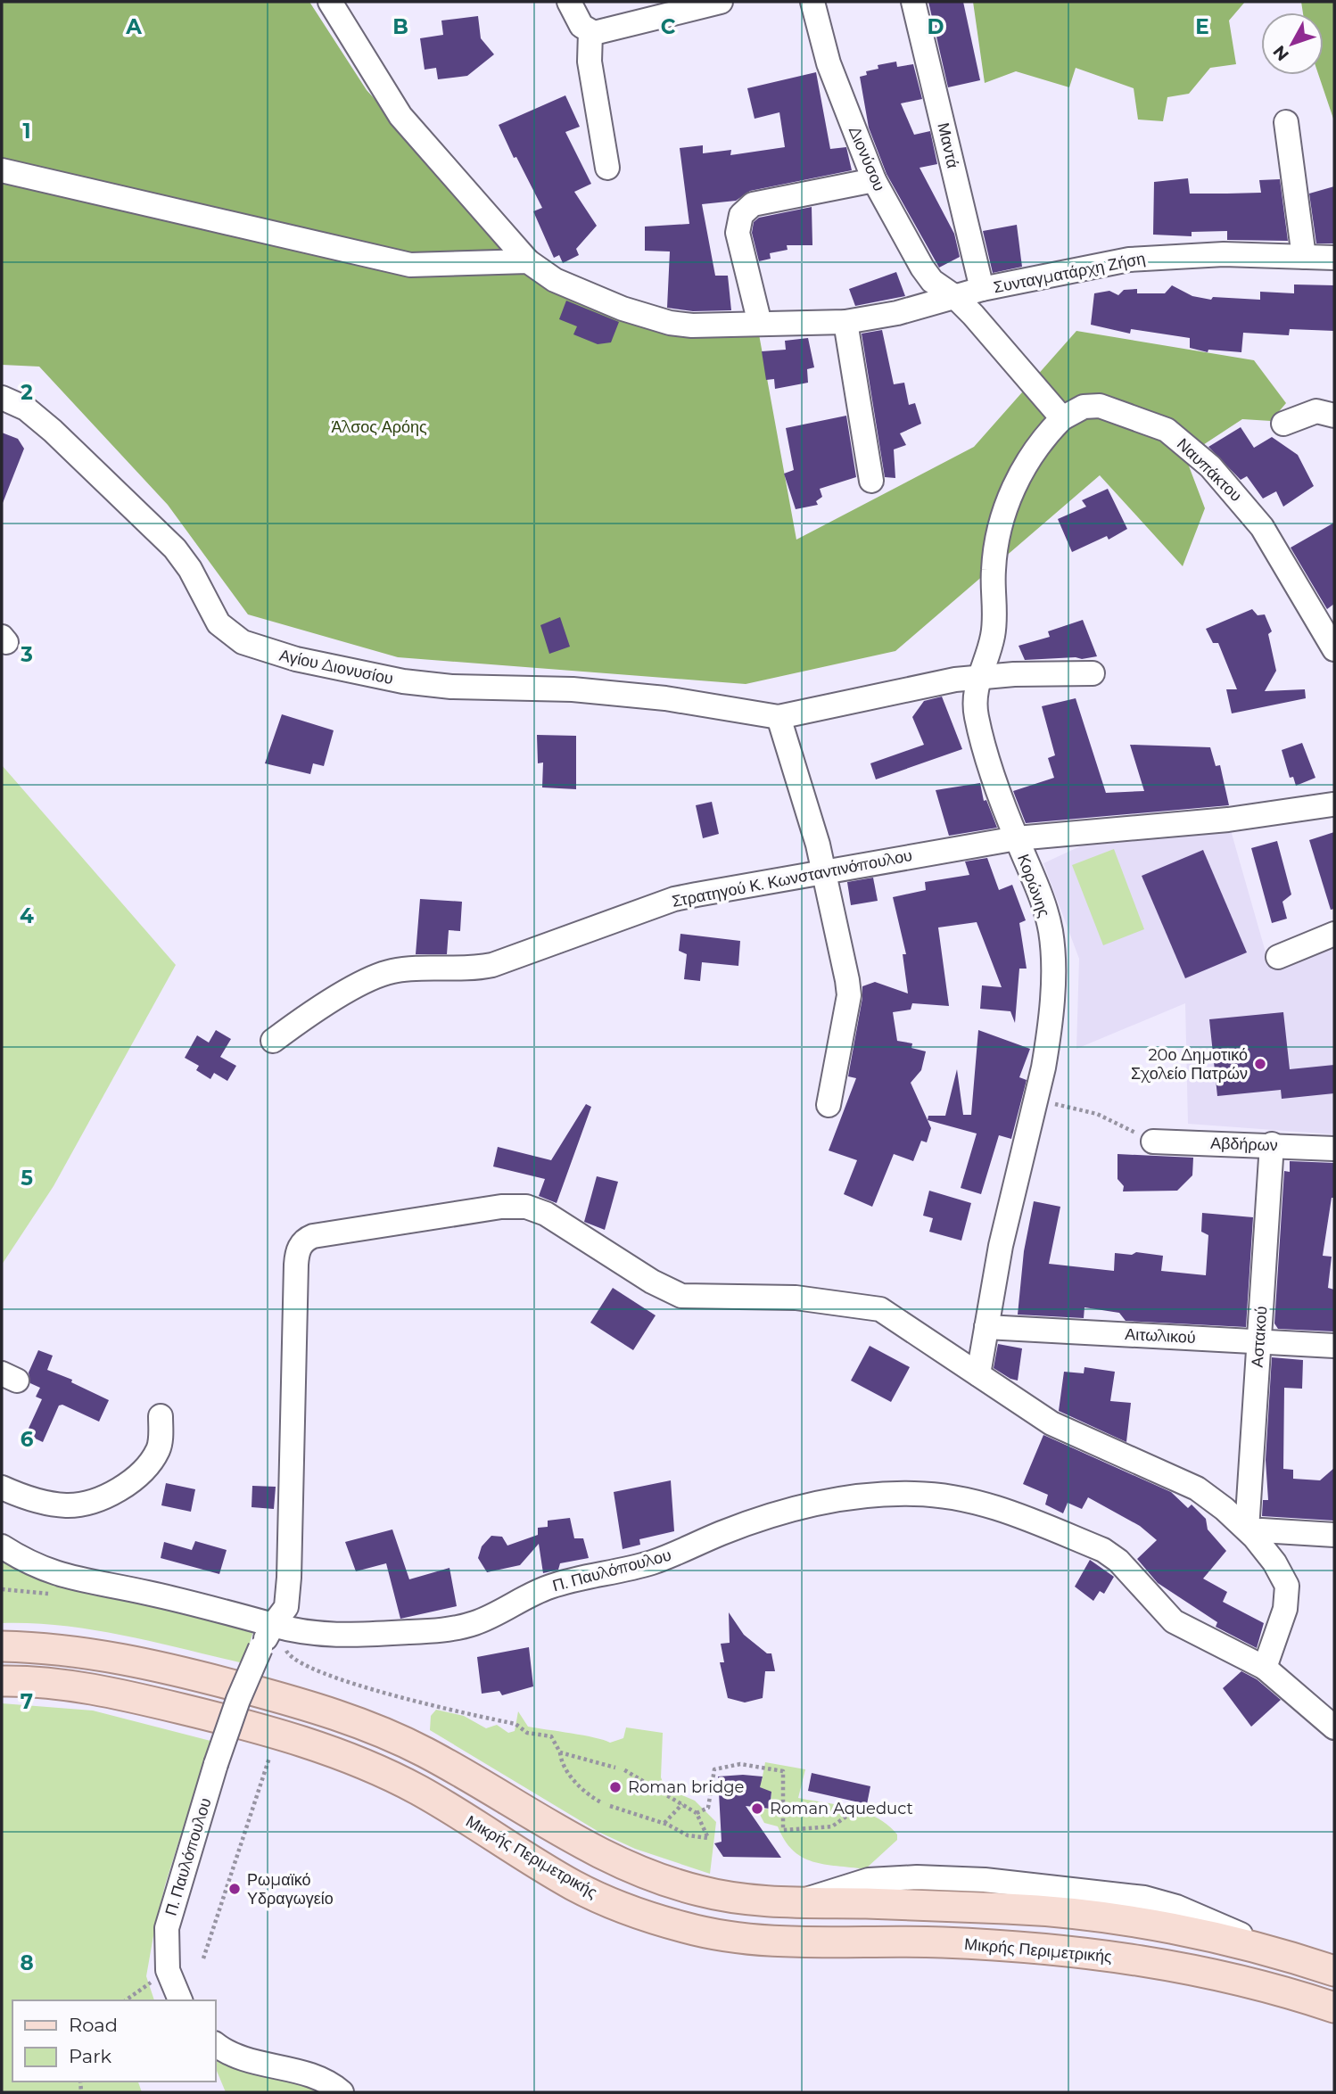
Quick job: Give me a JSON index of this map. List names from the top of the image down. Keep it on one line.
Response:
{"streets":{"main road":["Μικρής Περιμετρικής"],"street":["Μαντά","Διονύσου","Συνταγματάρχη Ζήση","Ναυπάκτου","Αγίου Διονυσίου","Στρατηγού Κ. Κωνσταντινόπουλου","Κορώνης","Αβδήρων","Αιτωλικού","Αστακού","Π. Παυλόπουλου"]},"crossings":[["Μαντά","Συνταγματάρχη Ζήση"],["Διονύσου","Συνταγματάρχη Ζήση"],["Ναυπάκτου","Κορώνης"],["Στρατηγού Κ. Κωνσταντινόπουλου","Κορώνης"],["Κορώνης","Αιτωλικού"],["Αβδήρων","Αστακού"],["Αιτωλικού","Αστακού"]],"parks":["Άλσος Αρόης"],"places":["20ο Δημοτικό Σχολείο Πατρών","Roman bridge","Roman Aqueduct","Ρωμαϊκό Υδραγωγείο"],"legend":["Road","Park"],"north":"bottom left","grid":{"columns":["A","B","C","D","E"],"rows":["1","2","3","4","5","6","7","8"]}}
